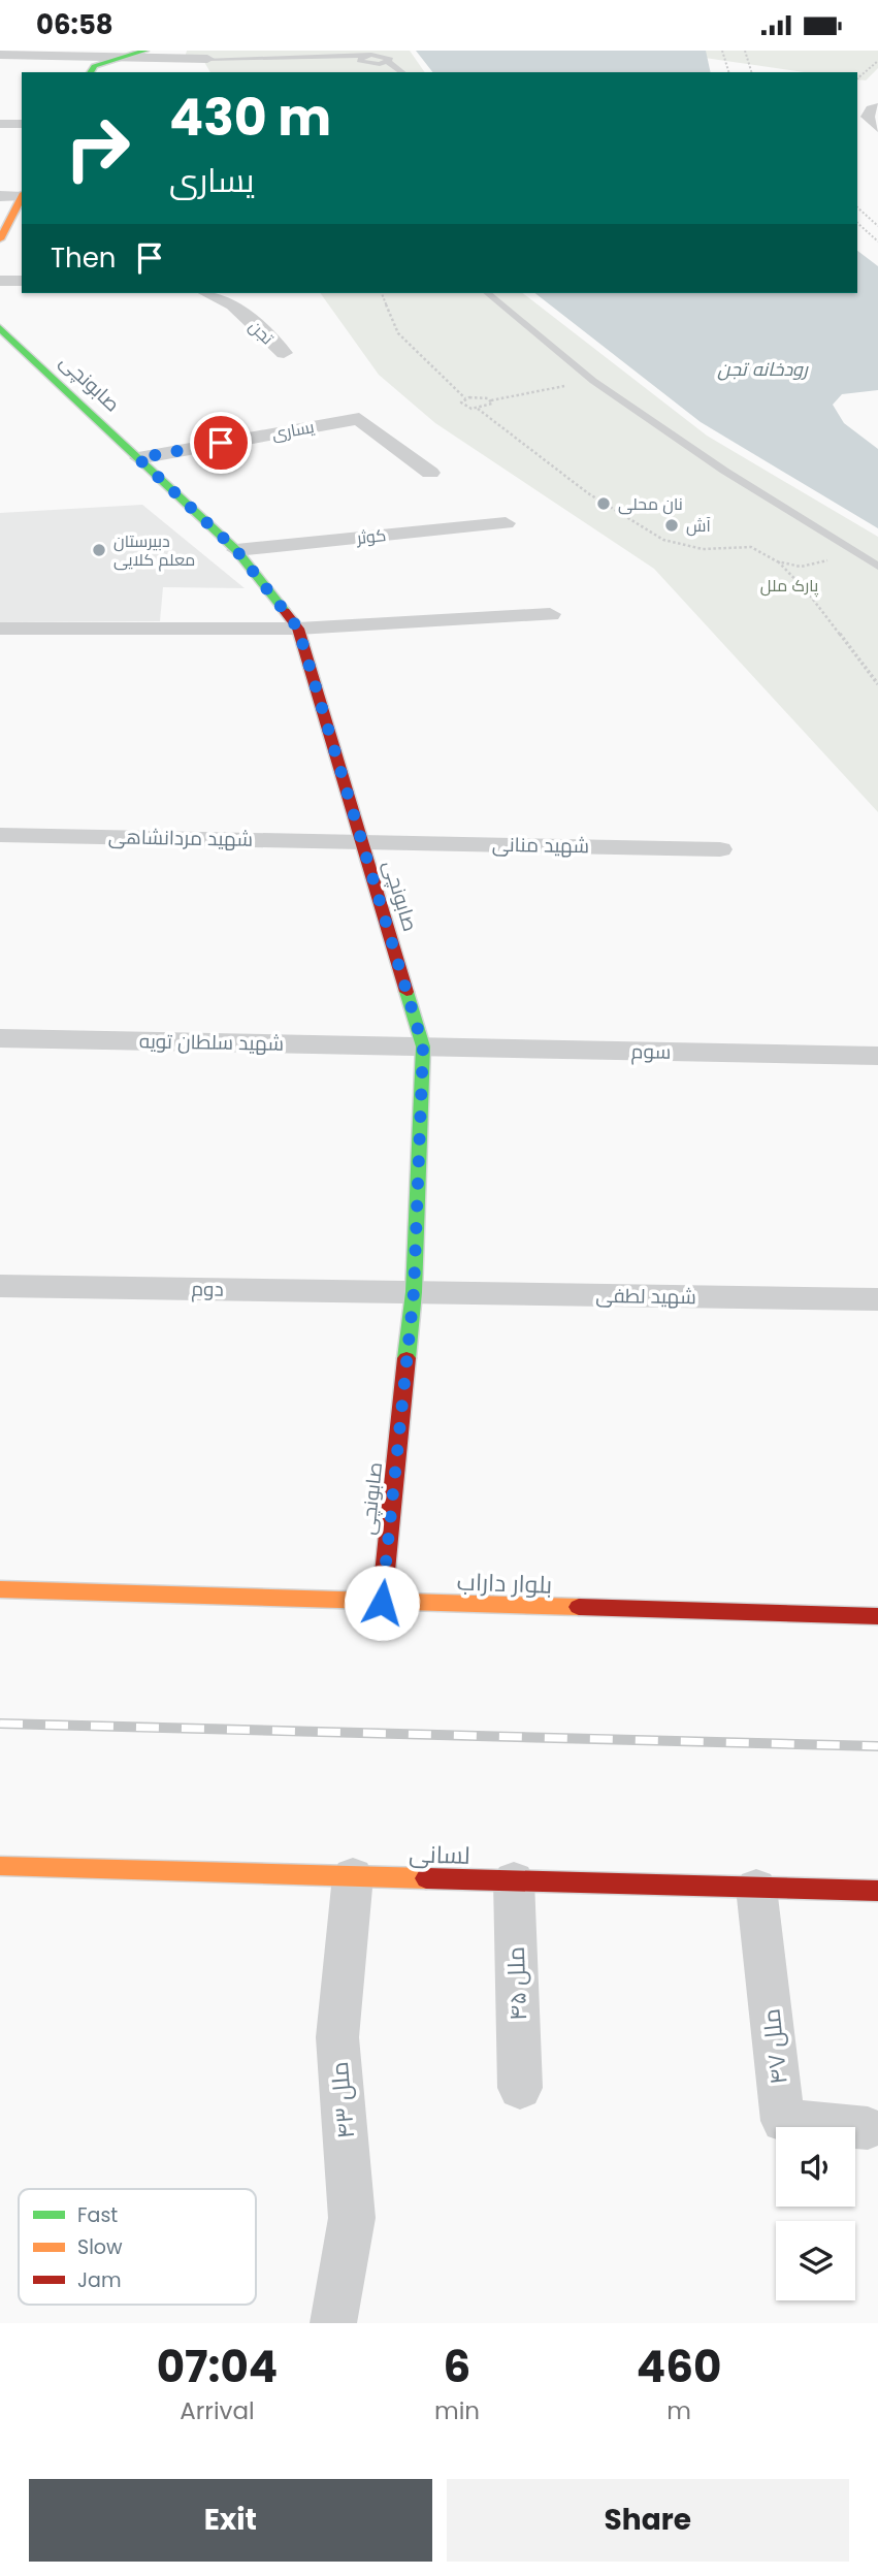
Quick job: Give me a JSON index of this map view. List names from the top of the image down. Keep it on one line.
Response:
{"streets":{"street":["تجن","صابونچی","یساری","کوثر","شهید مردانشاهی","شهید منانی","شهید سلطان تویه","سوم","دوم","شهید لطفی","بلوار داراب","لسانی","ملل ۴۵","ملل ۴۷","ملل ۴۳"]},"crossings":[["صابونچی","یساری"],["صابونچی","کوثر"],["صابونچی","شهید مردانشاهی"],["صابونچی","شهید منانی"],["صابونچی","شهید سلطان تویه"],["صابونچی","سوم"],["صابونچی","دوم"],["صابونچی","شهید لطفی"],["صابونچی","بلوار داراب"],["شهید مردانشاهی","شهید منانی"],["شهید سلطان تویه","سوم"],["دوم","شهید لطفی"],["لسانی","ملل ۴۵"],["لسانی","ملل ۴۷"],["لسانی","ملل ۴۳"]],"water":["رودخانه تجن"],"parks":["پارک ملل"],"places":["نان محلی","آش","دبیرستان معلم کلایی"],"legend":["Fast","Slow","Jam"],"page":{"status":"06:58","turn":["430 m","یساری"],"then":"Then","eta":["07:04","Arrival","6","min","460","m"],"buttons":["Exit","Share"]}}
